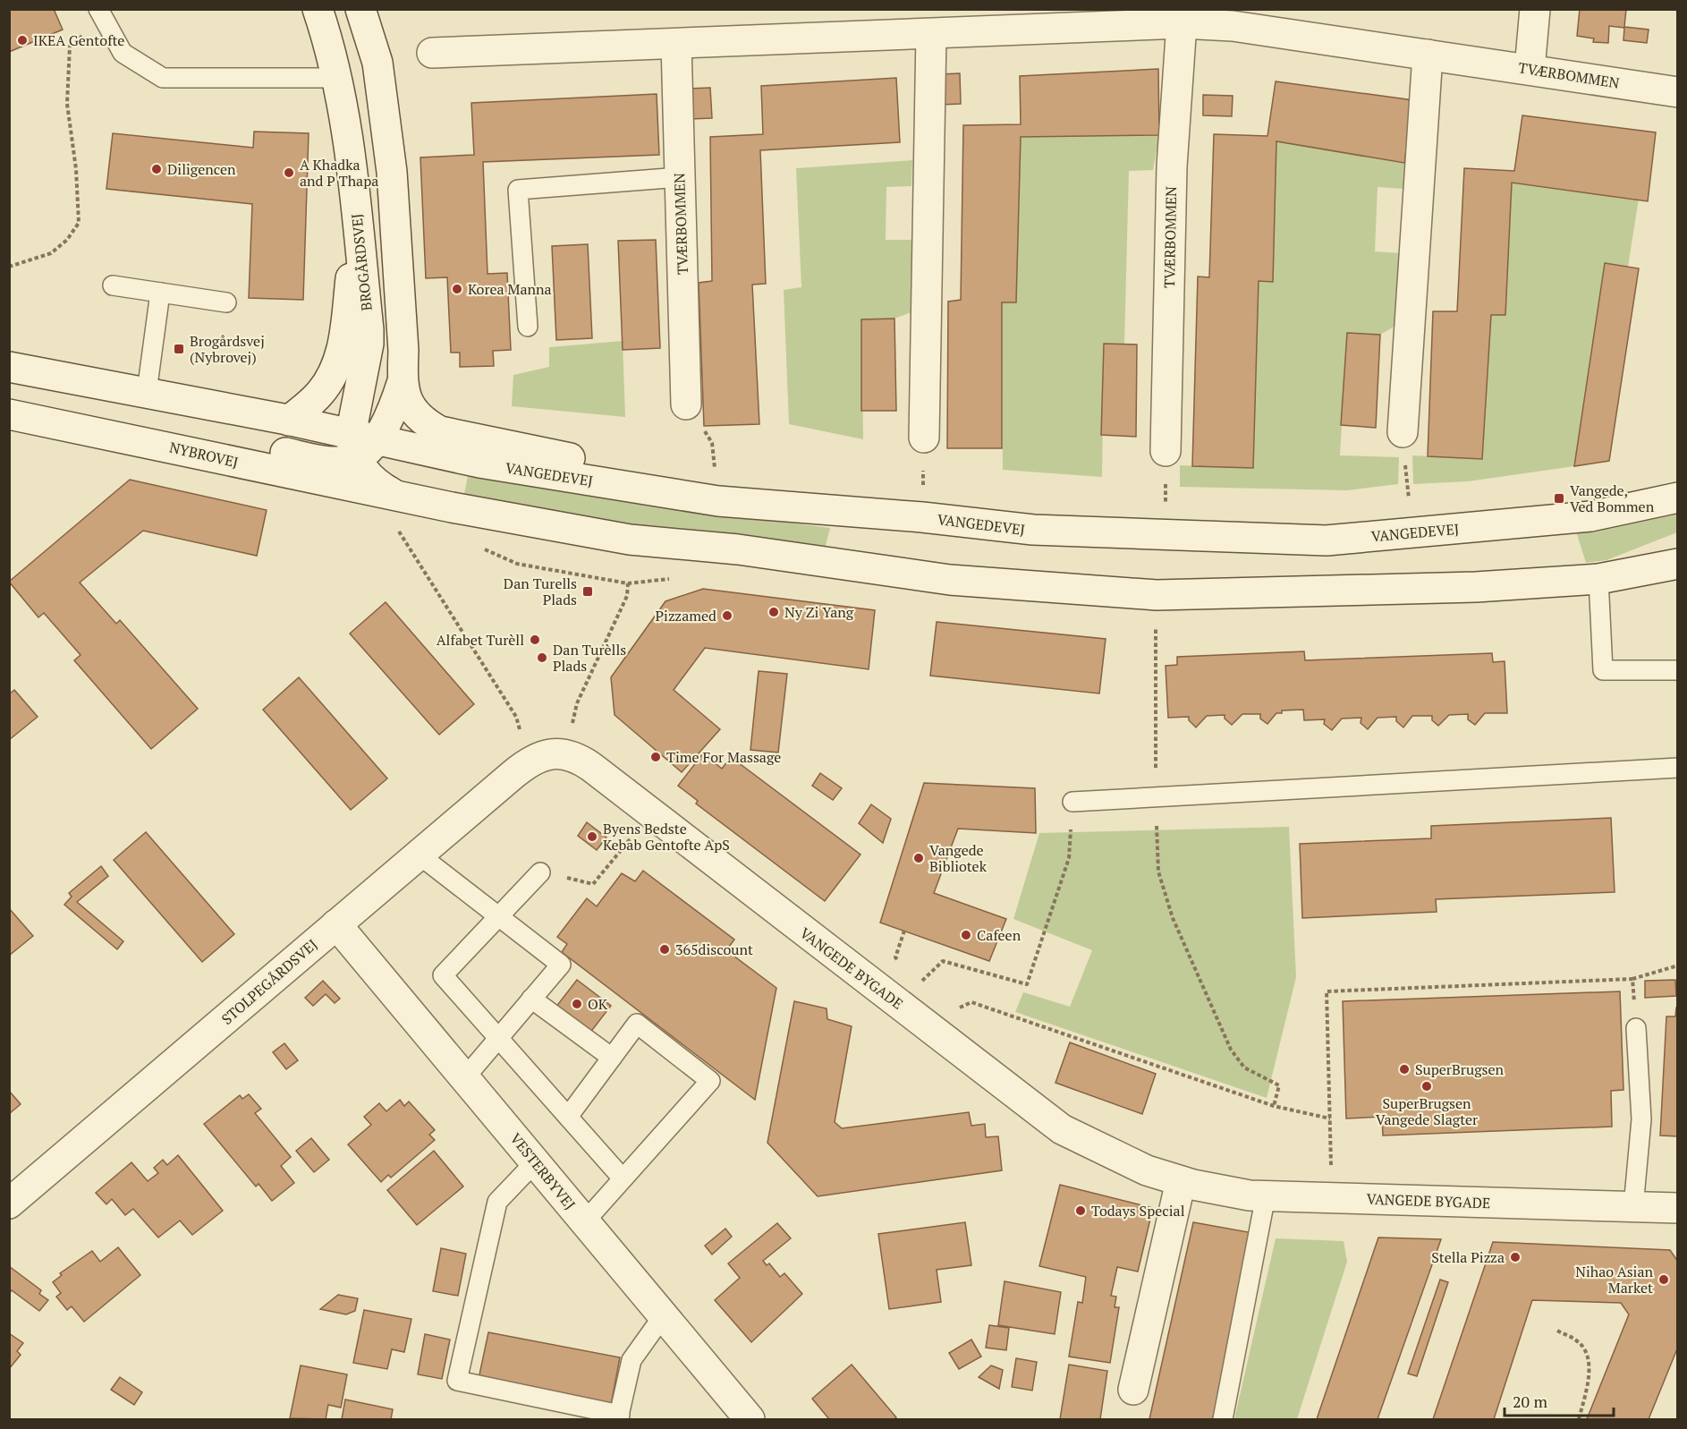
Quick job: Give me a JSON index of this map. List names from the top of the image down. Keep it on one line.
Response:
{"streets":{"street":["TVÆRBOMMEN","BROGÅRDSVEJ","NYBROVEJ","VANGEDEVEJ","VANGEDE BYGADE","STOLPEGÅRDSVEJ","VESTERBYVEJ"]},"crossings":[["BROGÅRDSVEJ","VANGEDEVEJ"],["VANGEDE BYGADE","STOLPEGÅRDSVEJ"],["STOLPEGÅRDSVEJ","VESTERBYVEJ"]],"places":{"other":["IKEA Gentofte","Diligencen","A Khadka and P Thapa","Korea Manna","Ny Zi Yang","Pizzamed","Alfabet Turèll","Dan Turèlls Plads","Time For Massage","Byens Bedste Kebab Gentofte ApS","Vangede Bibliotek","Cafeen","365discount","OK","SuperBrugsen","SuperBrugsen Vangede Slagter","Todays Special","Stella Pizza","Nihao Asian Market"],"transit":["Brogårdsvej (Nybrovej)","Vangede, Ved Bommen","Dan Turells Plads"]},"scale_bar":"20 m"}
